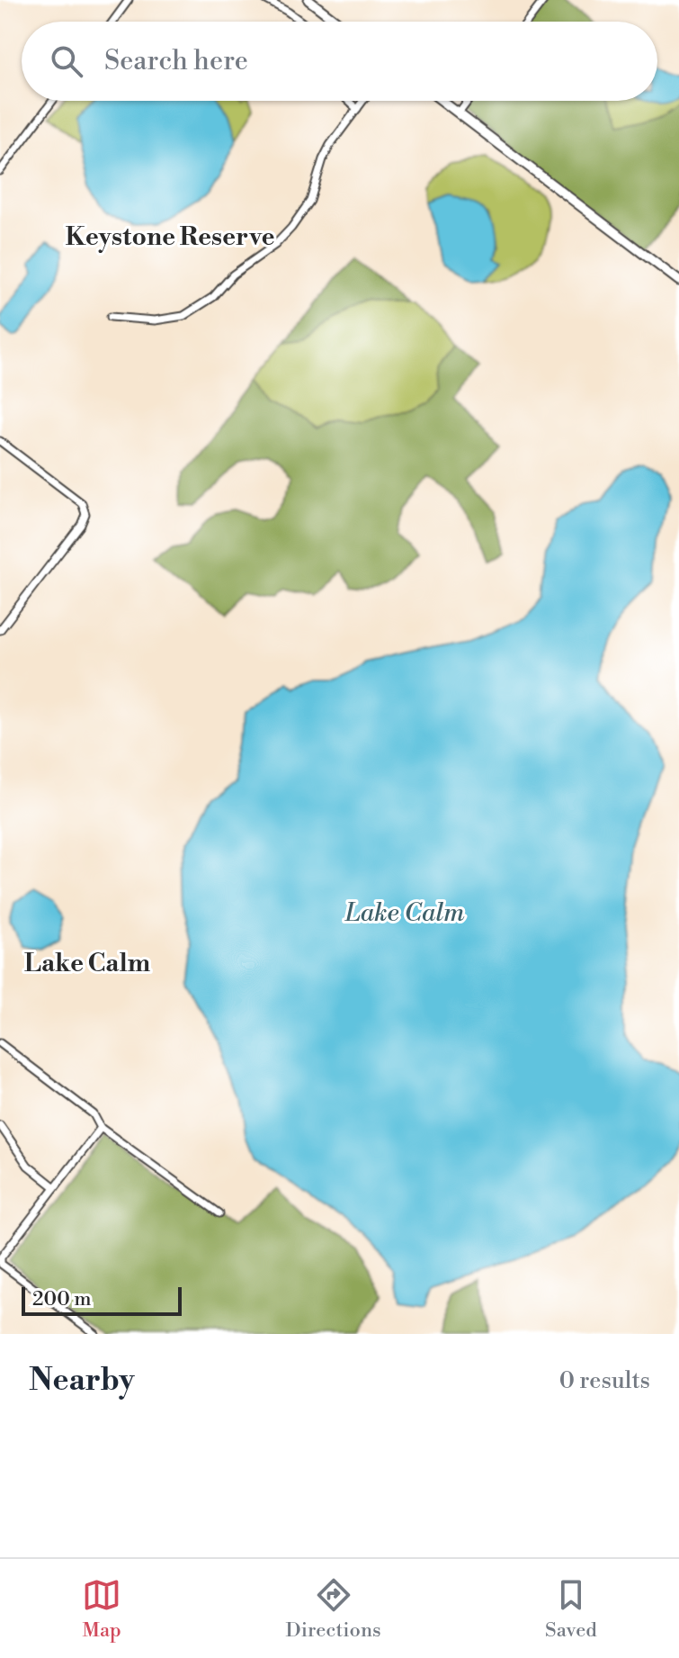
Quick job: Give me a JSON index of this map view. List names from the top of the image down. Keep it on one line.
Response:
{"districts":["Keystone Reserve","Lake Calm"],"water":["Lake Calm"],"scale_bar":"200 m","page":{"search":"Search here","scale":"200 m","heading":["Nearby","0 results"],"nav":["Map","Directions","Saved"]}}
